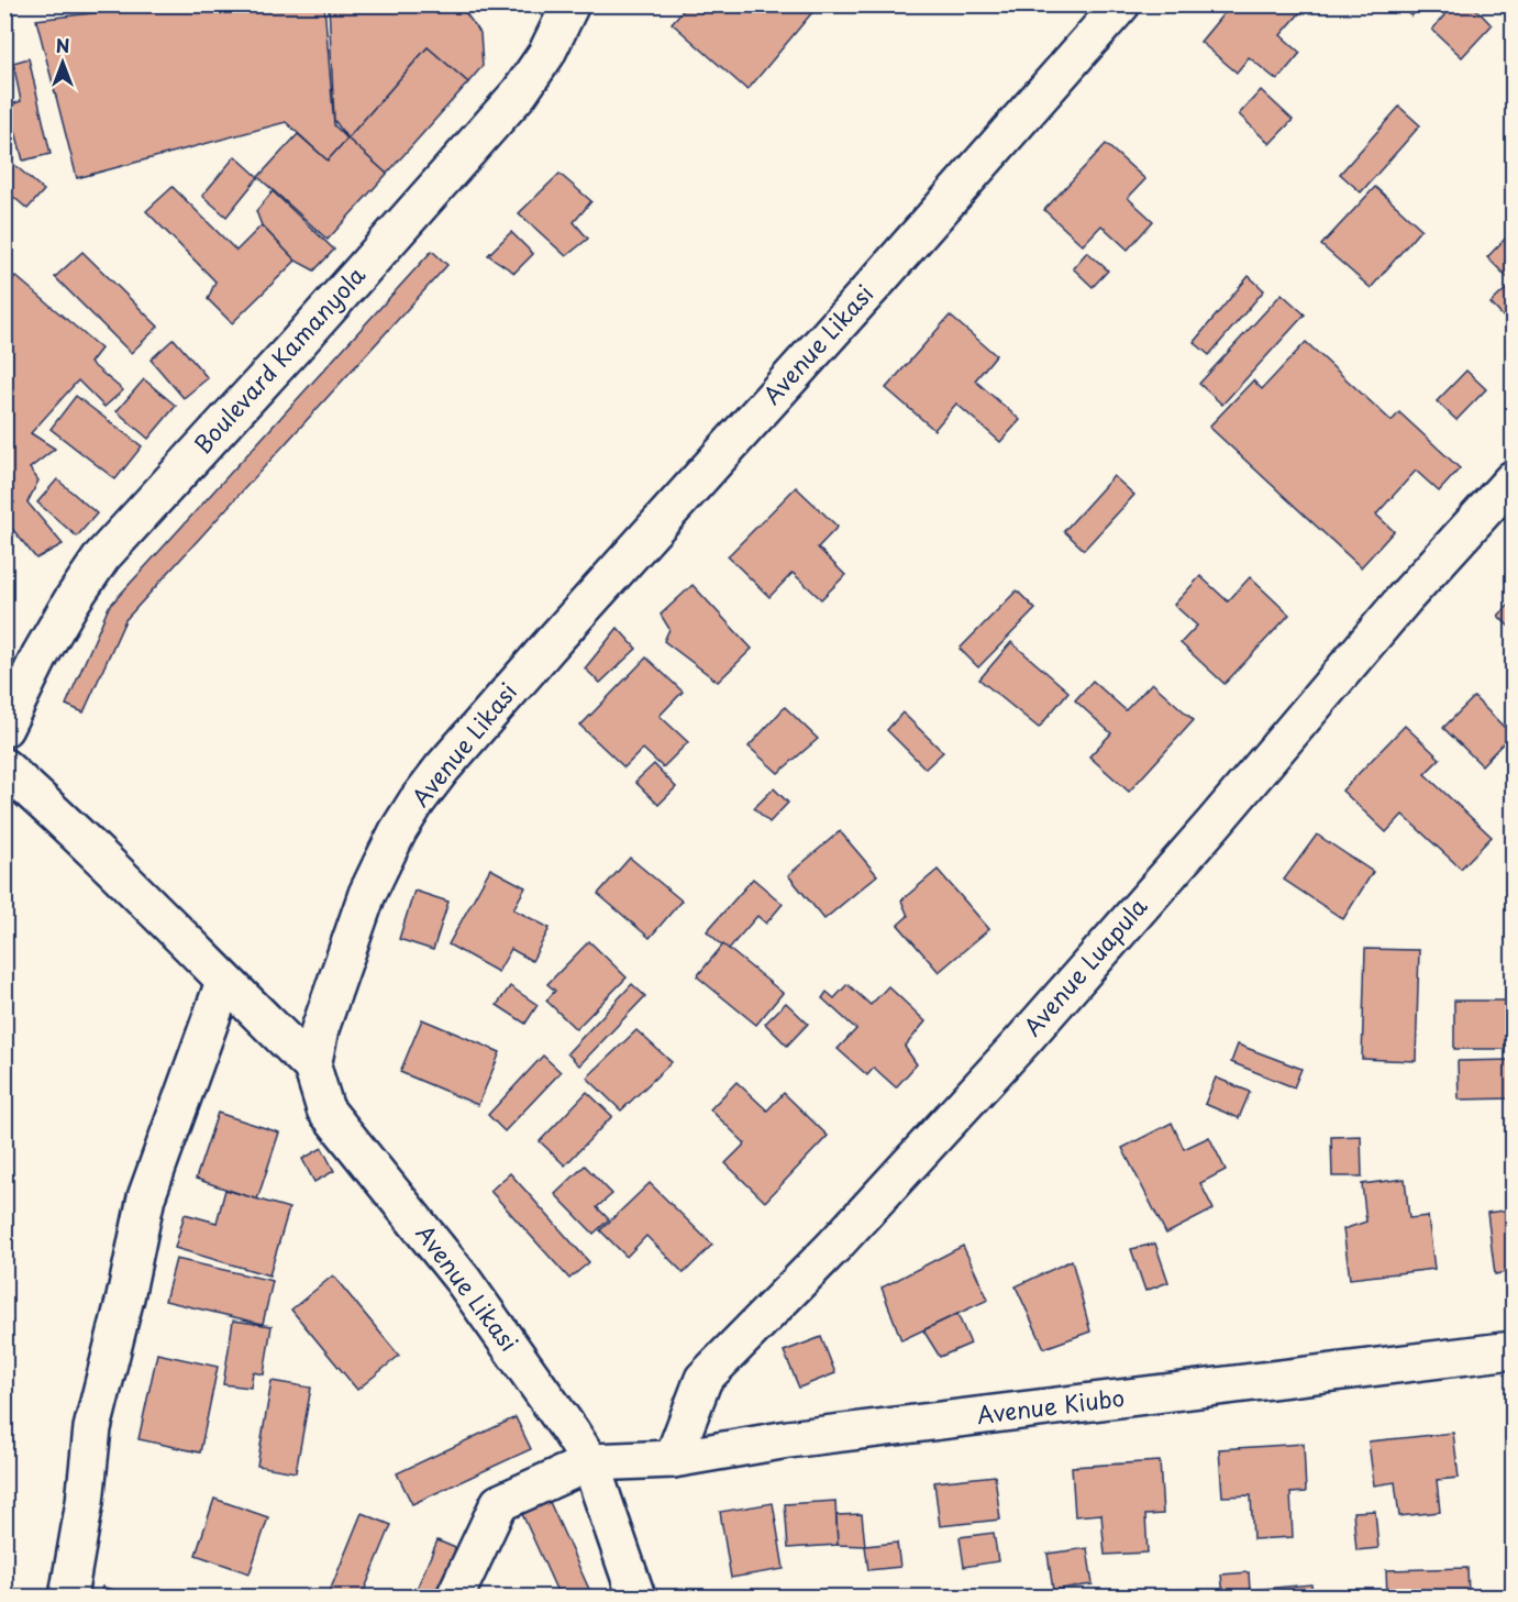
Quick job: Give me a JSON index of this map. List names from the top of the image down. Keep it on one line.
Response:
{"streets":{"street":["Avenue Likasi","Boulevard Kamanyola","Avenue Luapula","Avenue Kiubo"]},"crossings":[["Avenue Likasi","Avenue Kiubo"],["Avenue Luapula","Avenue Kiubo"]],"north":"top"}
